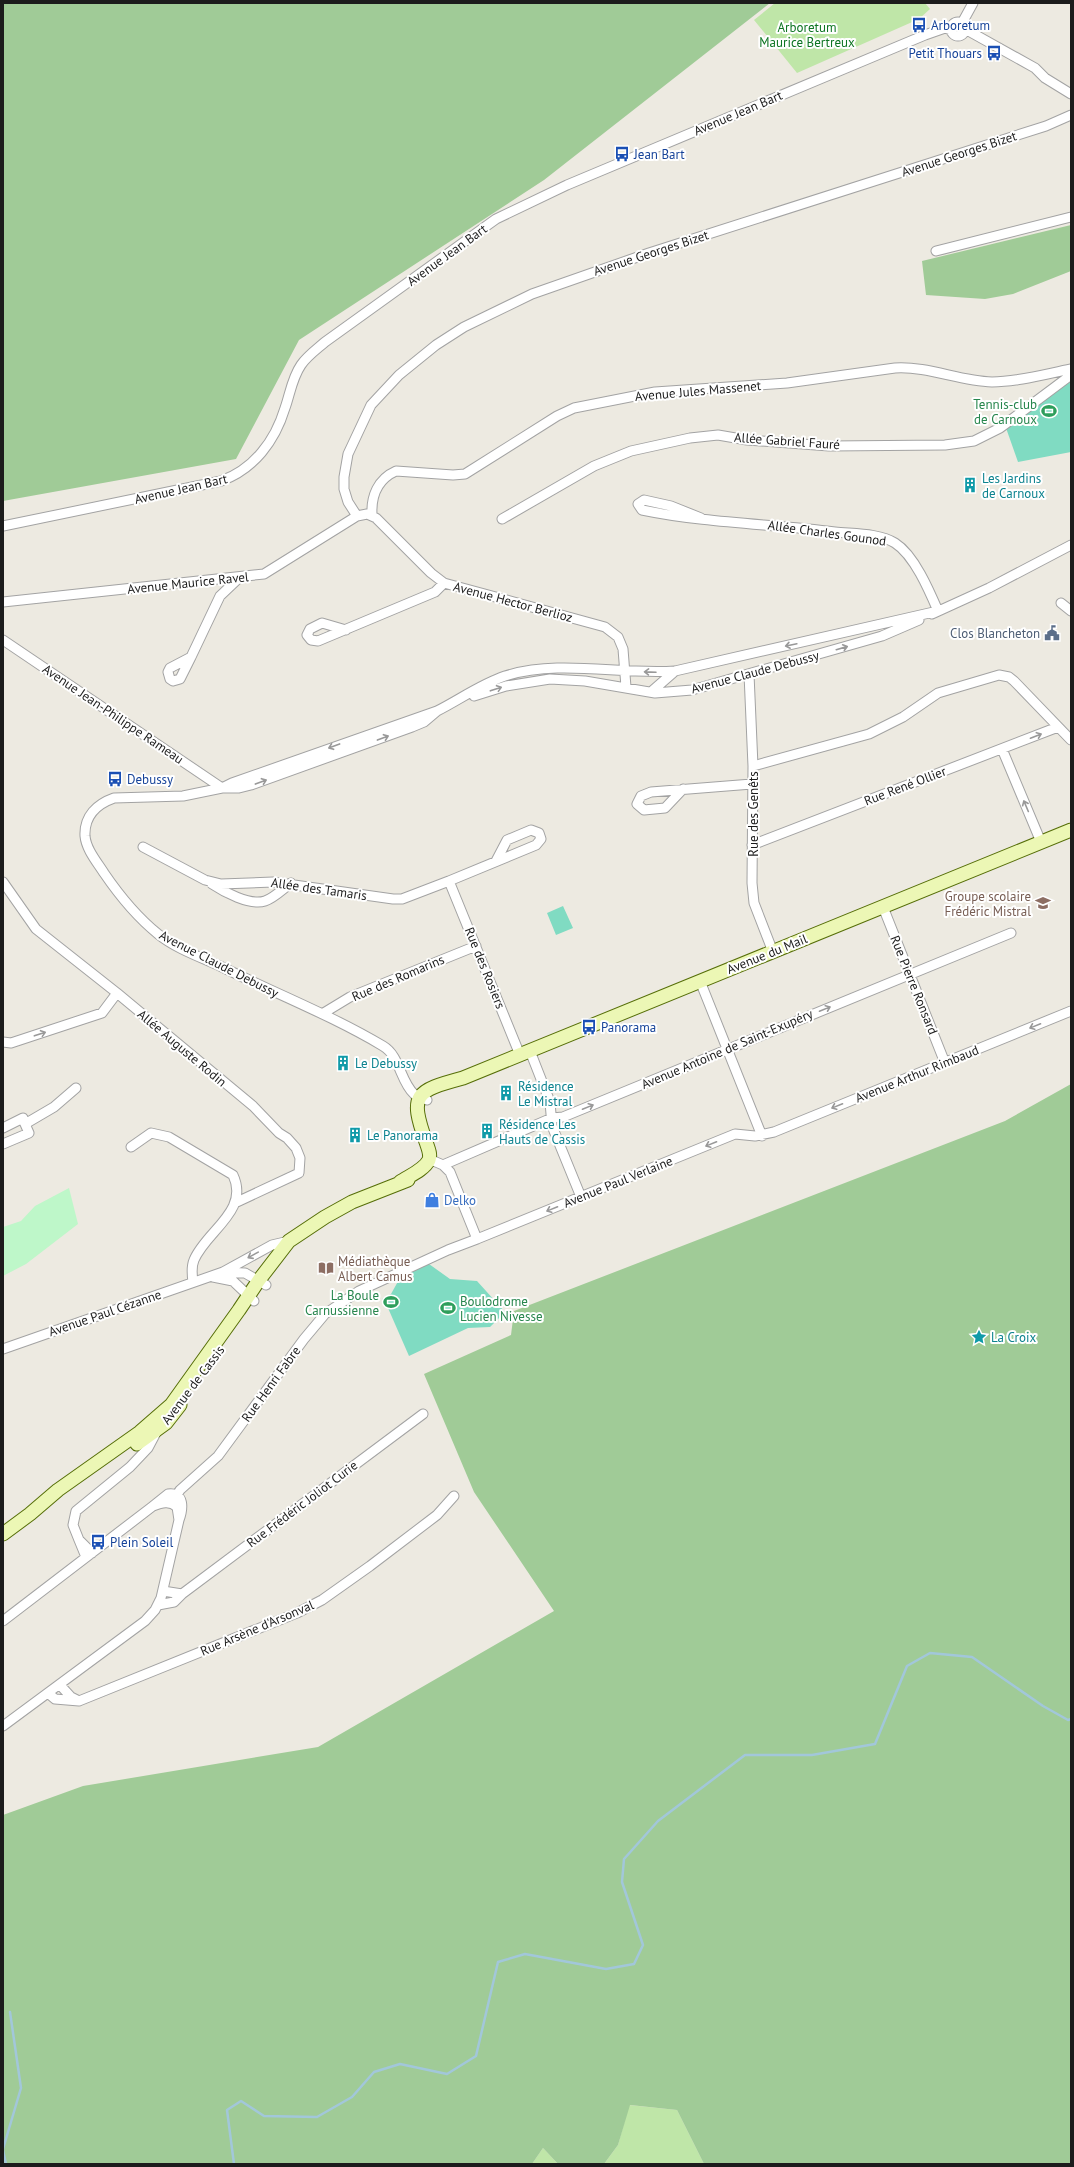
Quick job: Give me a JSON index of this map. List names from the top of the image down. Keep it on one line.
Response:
{"streets":{"main road":["Avenue du Mail","Avenue de Cassis"],"street":["Avenue Jean Bart","Avenue Georges Bizet","Avenue Jules Massenet","Allée Gabriel Fauré","Allée Charles Gounod","Avenue Maurice Ravel","Avenue Hector Berlioz","Avenue Claude Debussy","Avenue Jean-Philippe Rameau","Rue René Ollier","Rue des Genêts","Allée des Tamaris","Rue des Rosiers","Rue des Romarins","Rue Pierre Ronsard","Allée Auguste Rodin","Avenue Antoine de Saint-Exupéry","Avenue Arthur Rimbaud","Avenue Paul Verlaine","Avenue Paul Cézanne","Rue Henri Fabre","Rue Frédéric Joliot Curie","Rue Arsène d'Arsonval"]},"crossings":[["Avenue Georges Bizet","Avenue Maurice Ravel"],["Avenue Jules Massenet","Avenue Hector Berlioz"],["Allée Charles Gounod","Avenue Claude Debussy"],["Avenue Hector Berlioz","Avenue Claude Debussy"],["Avenue Claude Debussy","Avenue Jean-Philippe Rameau"],["Avenue Claude Debussy","Rue des Genêts"],["Avenue Claude Debussy","Avenue du Mail"],["Avenue Claude Debussy","Rue des Romarins"],["Rue René Ollier","Rue des Genêts"],["Rue des Genêts","Avenue du Mail"],["Allée des Tamaris","Rue des Rosiers"],["Avenue du Mail","Rue des Rosiers"],["Avenue du Mail","Rue Pierre Ronsard"],["Rue des Rosiers","Rue des Romarins"],["Rue des Rosiers","Avenue Antoine de Saint-Exupéry"],["Rue des Rosiers","Avenue Paul Verlaine"],["Rue Pierre Ronsard","Avenue Antoine de Saint-Exupéry"],["Rue Pierre Ronsard","Avenue Arthur Rimbaud"],["Avenue Antoine de Saint-Exupéry","Avenue de Cassis"],["Avenue Arthur Rimbaud","Avenue Paul Verlaine"],["Avenue Paul Verlaine","Rue Henri Fabre"],["Avenue Paul Cézanne","Avenue de Cassis"]],"one_way":["Avenue Antoine de Saint-Exupéry","Avenue Arthur Rimbaud","Avenue Paul Verlaine"],"parks":["Arboretum Maurice Bertreux"],"places":{"bus stop":["Arboretum","Petit Thouars","Jean Bart","Debussy","Panorama","Plein Soleil"],"sports":["Tennis-club de Carnoux","La Boule Carnussienne","Boulodrome Lucien Nivesse"],"building":["Les Jardins de Carnoux","Le Debussy","Résidence Le Mistral","Résidence Les Hauts de Cassis","Le Panorama"],"public building":["Clos Blancheton"],"school or university":["Groupe scolaire Frédéric Mistral"],"shop":["Delko"],"library":["Médiathèque Albert Camus"],"place":["La Croix"]}}
